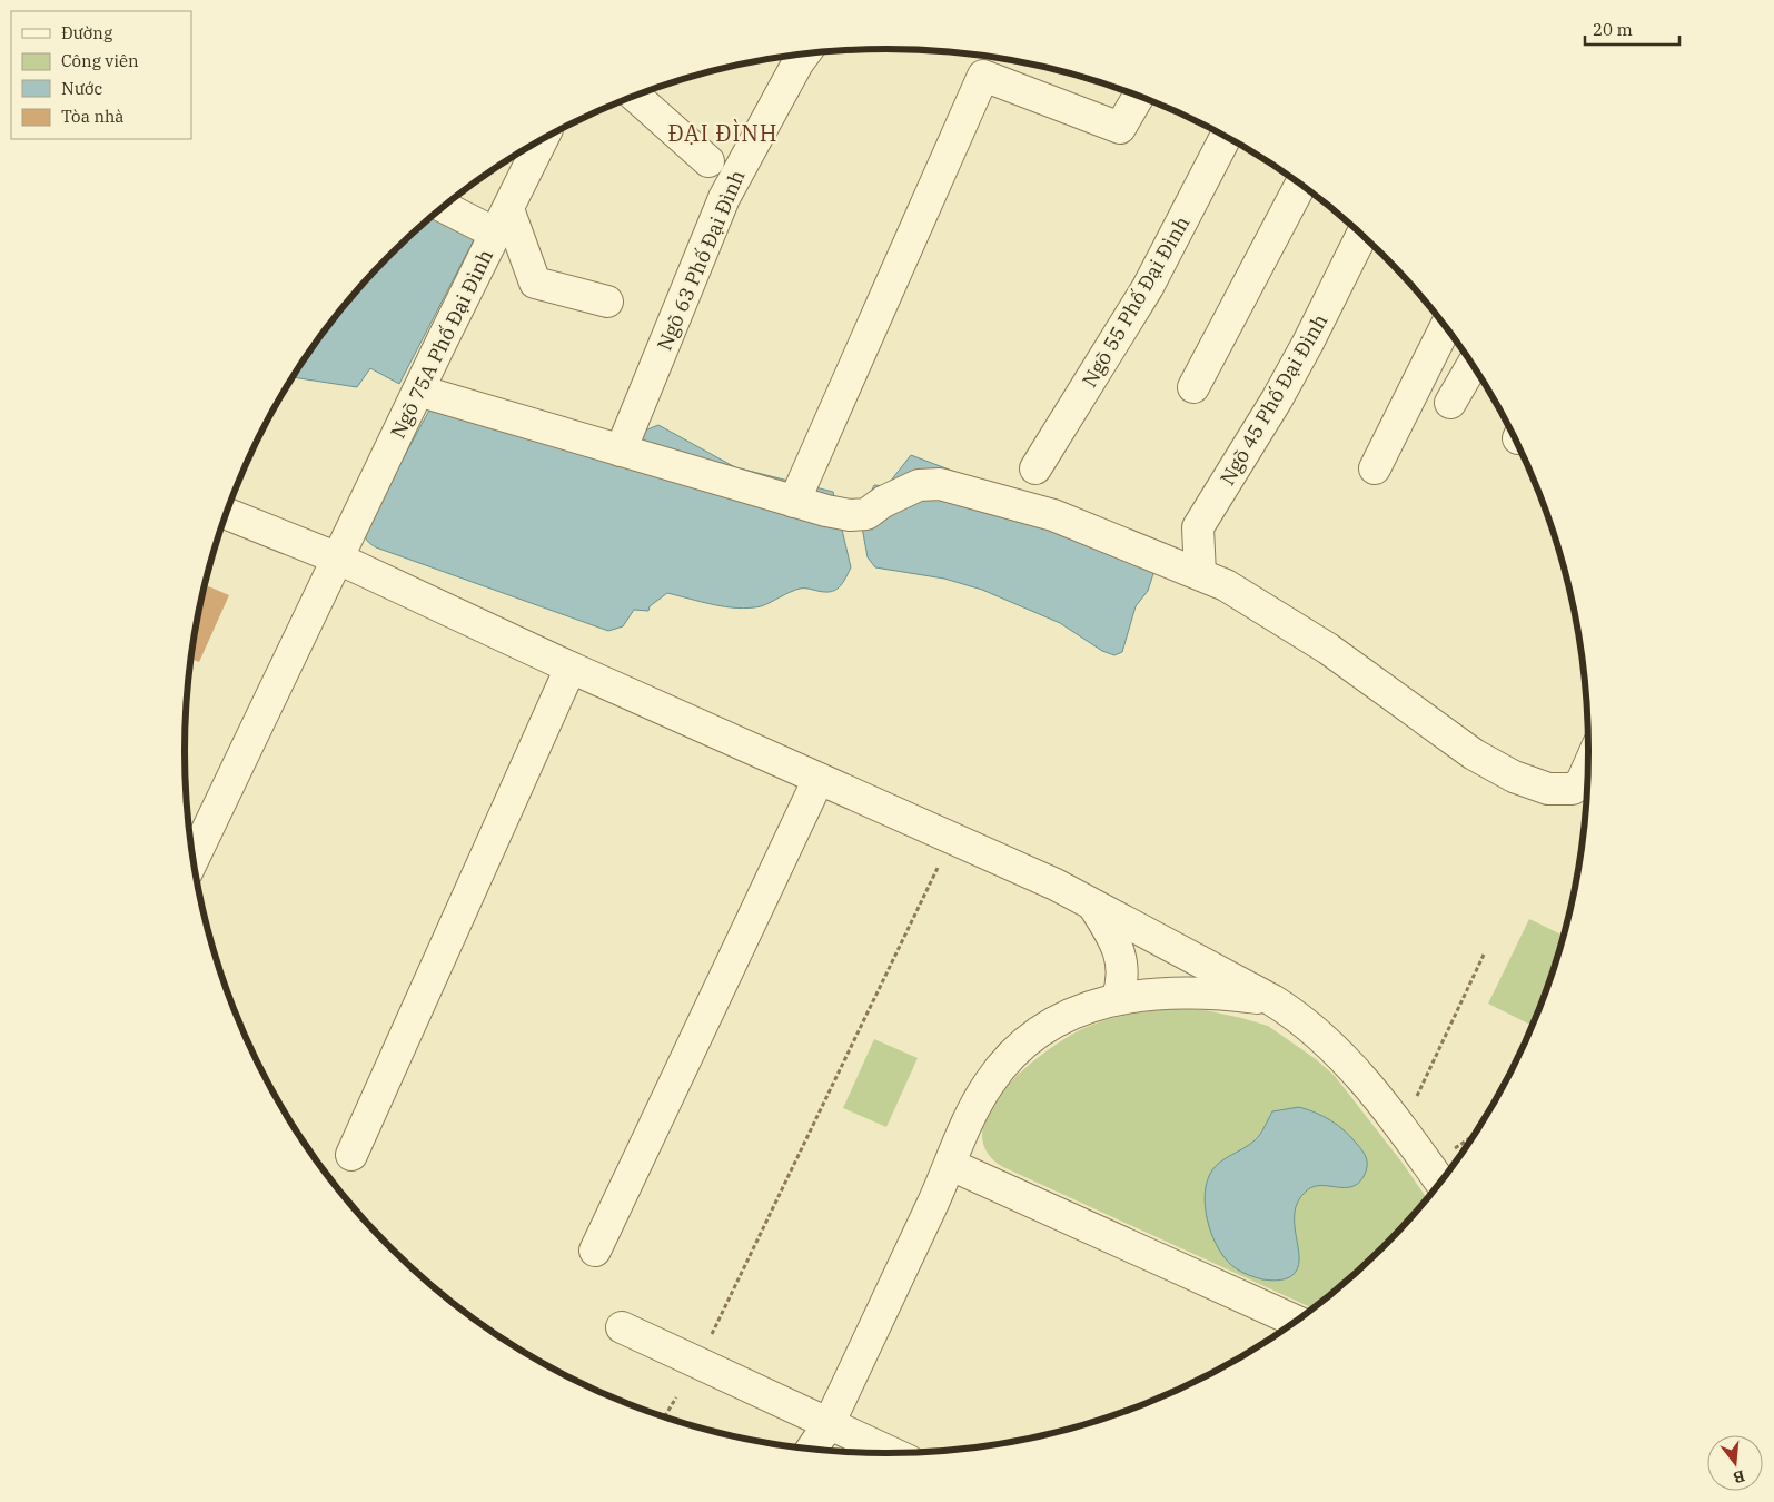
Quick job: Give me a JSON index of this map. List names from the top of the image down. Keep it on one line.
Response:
{"streets":{"street":["Ngõ 63 Phố Đại Đình","Ngõ 55 Phố Đại Đình","Ngõ 75A Phố Đại Đình","Ngõ 45 Phố Đại Đình"]},"districts":["ĐẠI ĐÌNH"],"legend":["Đường","Công viên","Nước","Tòa nhà"],"scale_bar":"20 m","north":"bottom"}
